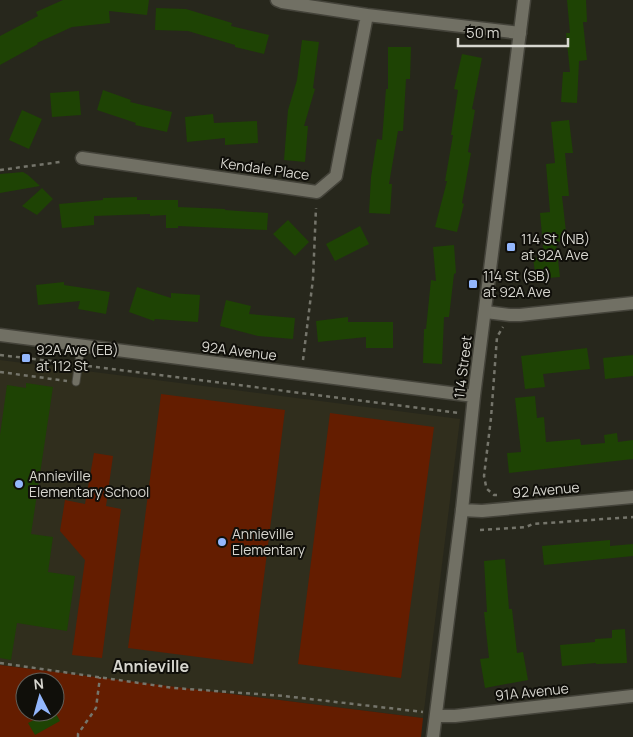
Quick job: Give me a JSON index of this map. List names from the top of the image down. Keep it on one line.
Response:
{"streets":{"street":["Kendale Place","92A Avenue","114 Street","92 Avenue","91A Avenue"]},"crossings":[["92A Avenue","114 Street"],["114 Street","92 Avenue"],["114 Street","91A Avenue"]],"districts":["Annieville"],"places":{"transit":["114 St (NB) at 92A Ave","114 St (SB) at 92A Ave","92A Ave (EB) at 112 St"],"other":["Annieville Elementary School","Annieville Elementary"]},"scale_bar":"50 m","north":"top"}
